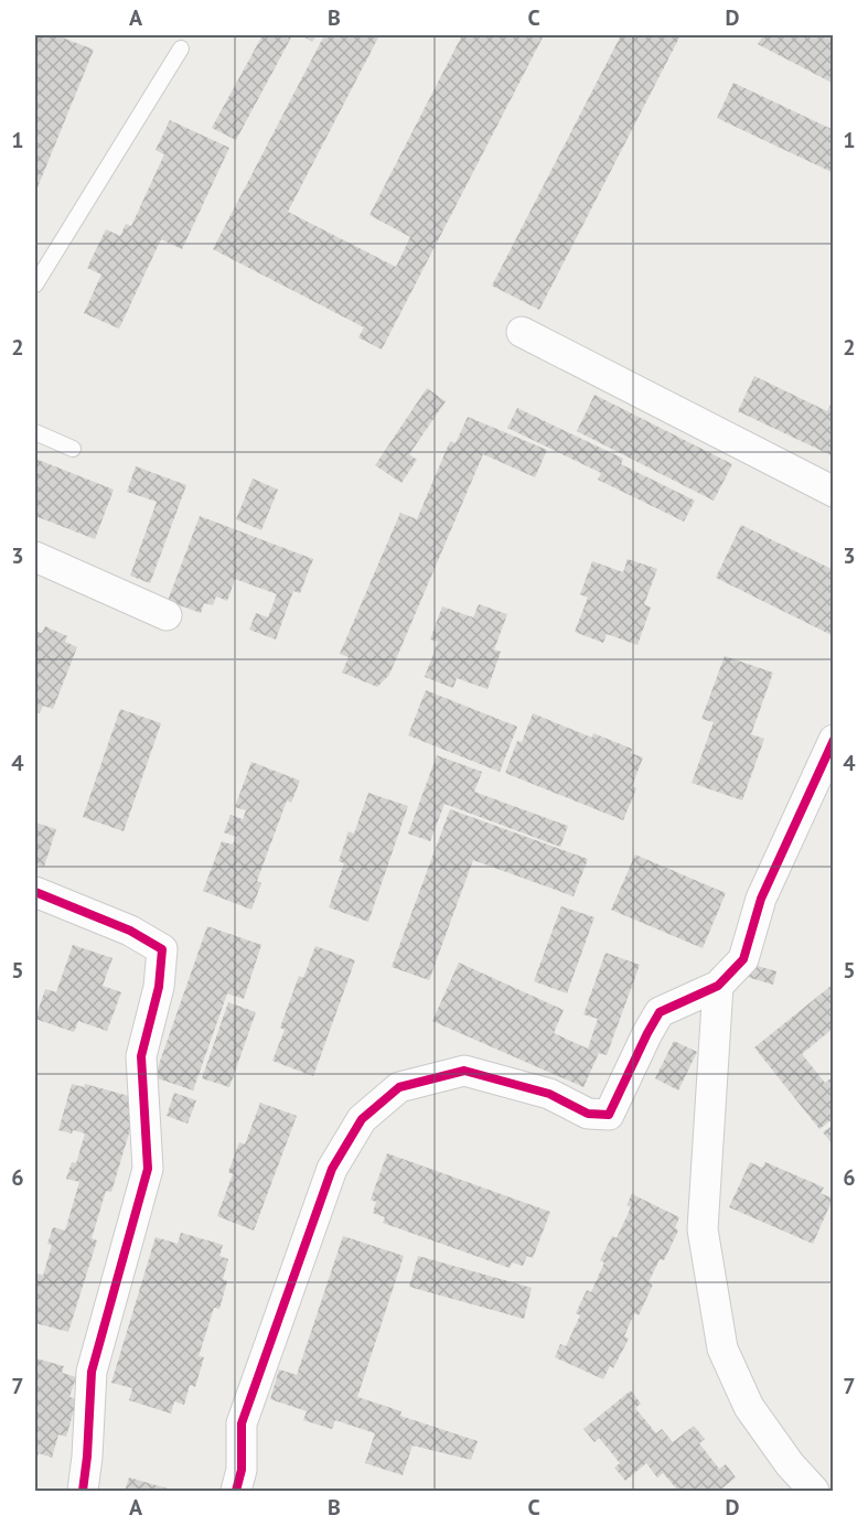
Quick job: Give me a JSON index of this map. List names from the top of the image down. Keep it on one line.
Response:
{"grid":{"columns":["A","B","C","D"],"rows":["1","2","3","4","5","6","7"]}}
